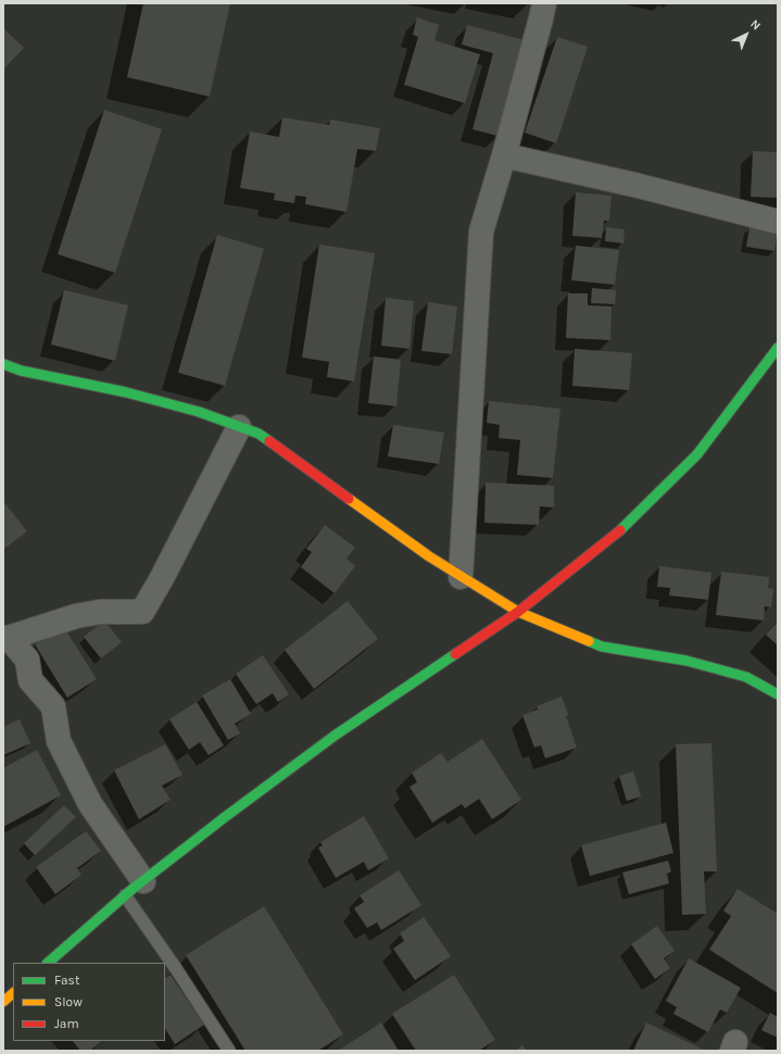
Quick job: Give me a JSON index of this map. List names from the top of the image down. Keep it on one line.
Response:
{"legend":["Fast","Slow","Jam"],"north":"top right"}
